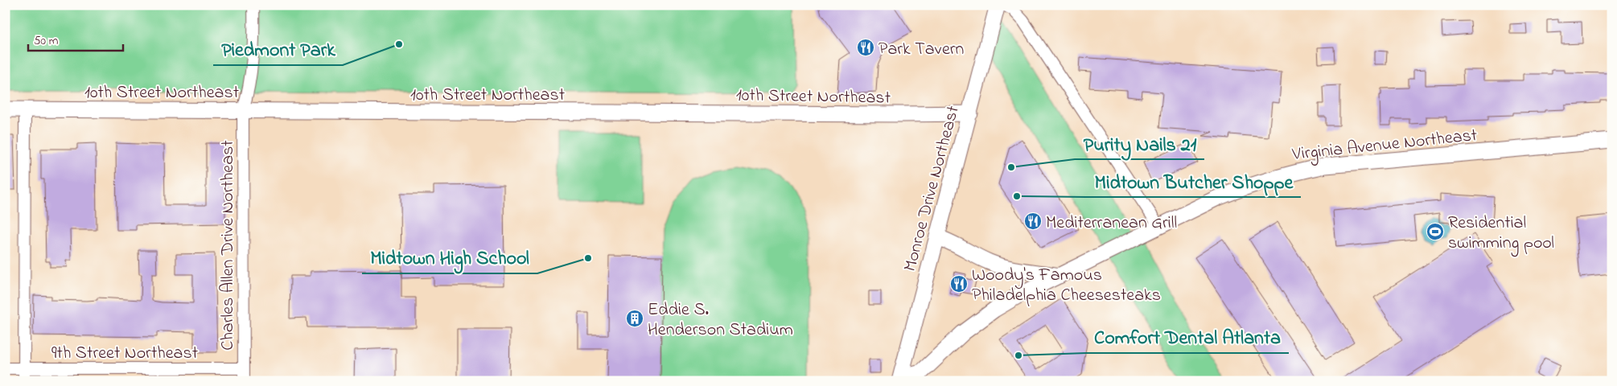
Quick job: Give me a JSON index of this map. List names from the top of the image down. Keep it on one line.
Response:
{"streets":{"main road":["10th Street Northeast","Virginia Avenue Northeast","Monroe Drive Northeast"],"street":["Charles Allen Drive Northeast","9th Street Northeast"]},"crossings":[["10th Street Northeast","Monroe Drive Northeast"],["10th Street Northeast","Charles Allen Drive Northeast"],["Virginia Avenue Northeast","Monroe Drive Northeast"],["Charles Allen Drive Northeast","9th Street Northeast"]],"places":{"other":["Piedmont Park","Purity Nails 21","Midtown Butcher Shoppe","Midtown High School","Comfort Dental Atlanta"],"restaurant":["Park Tavern","Mediterranean Grill","Woody's Famous Philadelphia Cheesesteaks"],"sports":["Residential swimming pool"],"building":["Eddie S. Henderson Stadium"]},"scale_bar":"50 m"}
